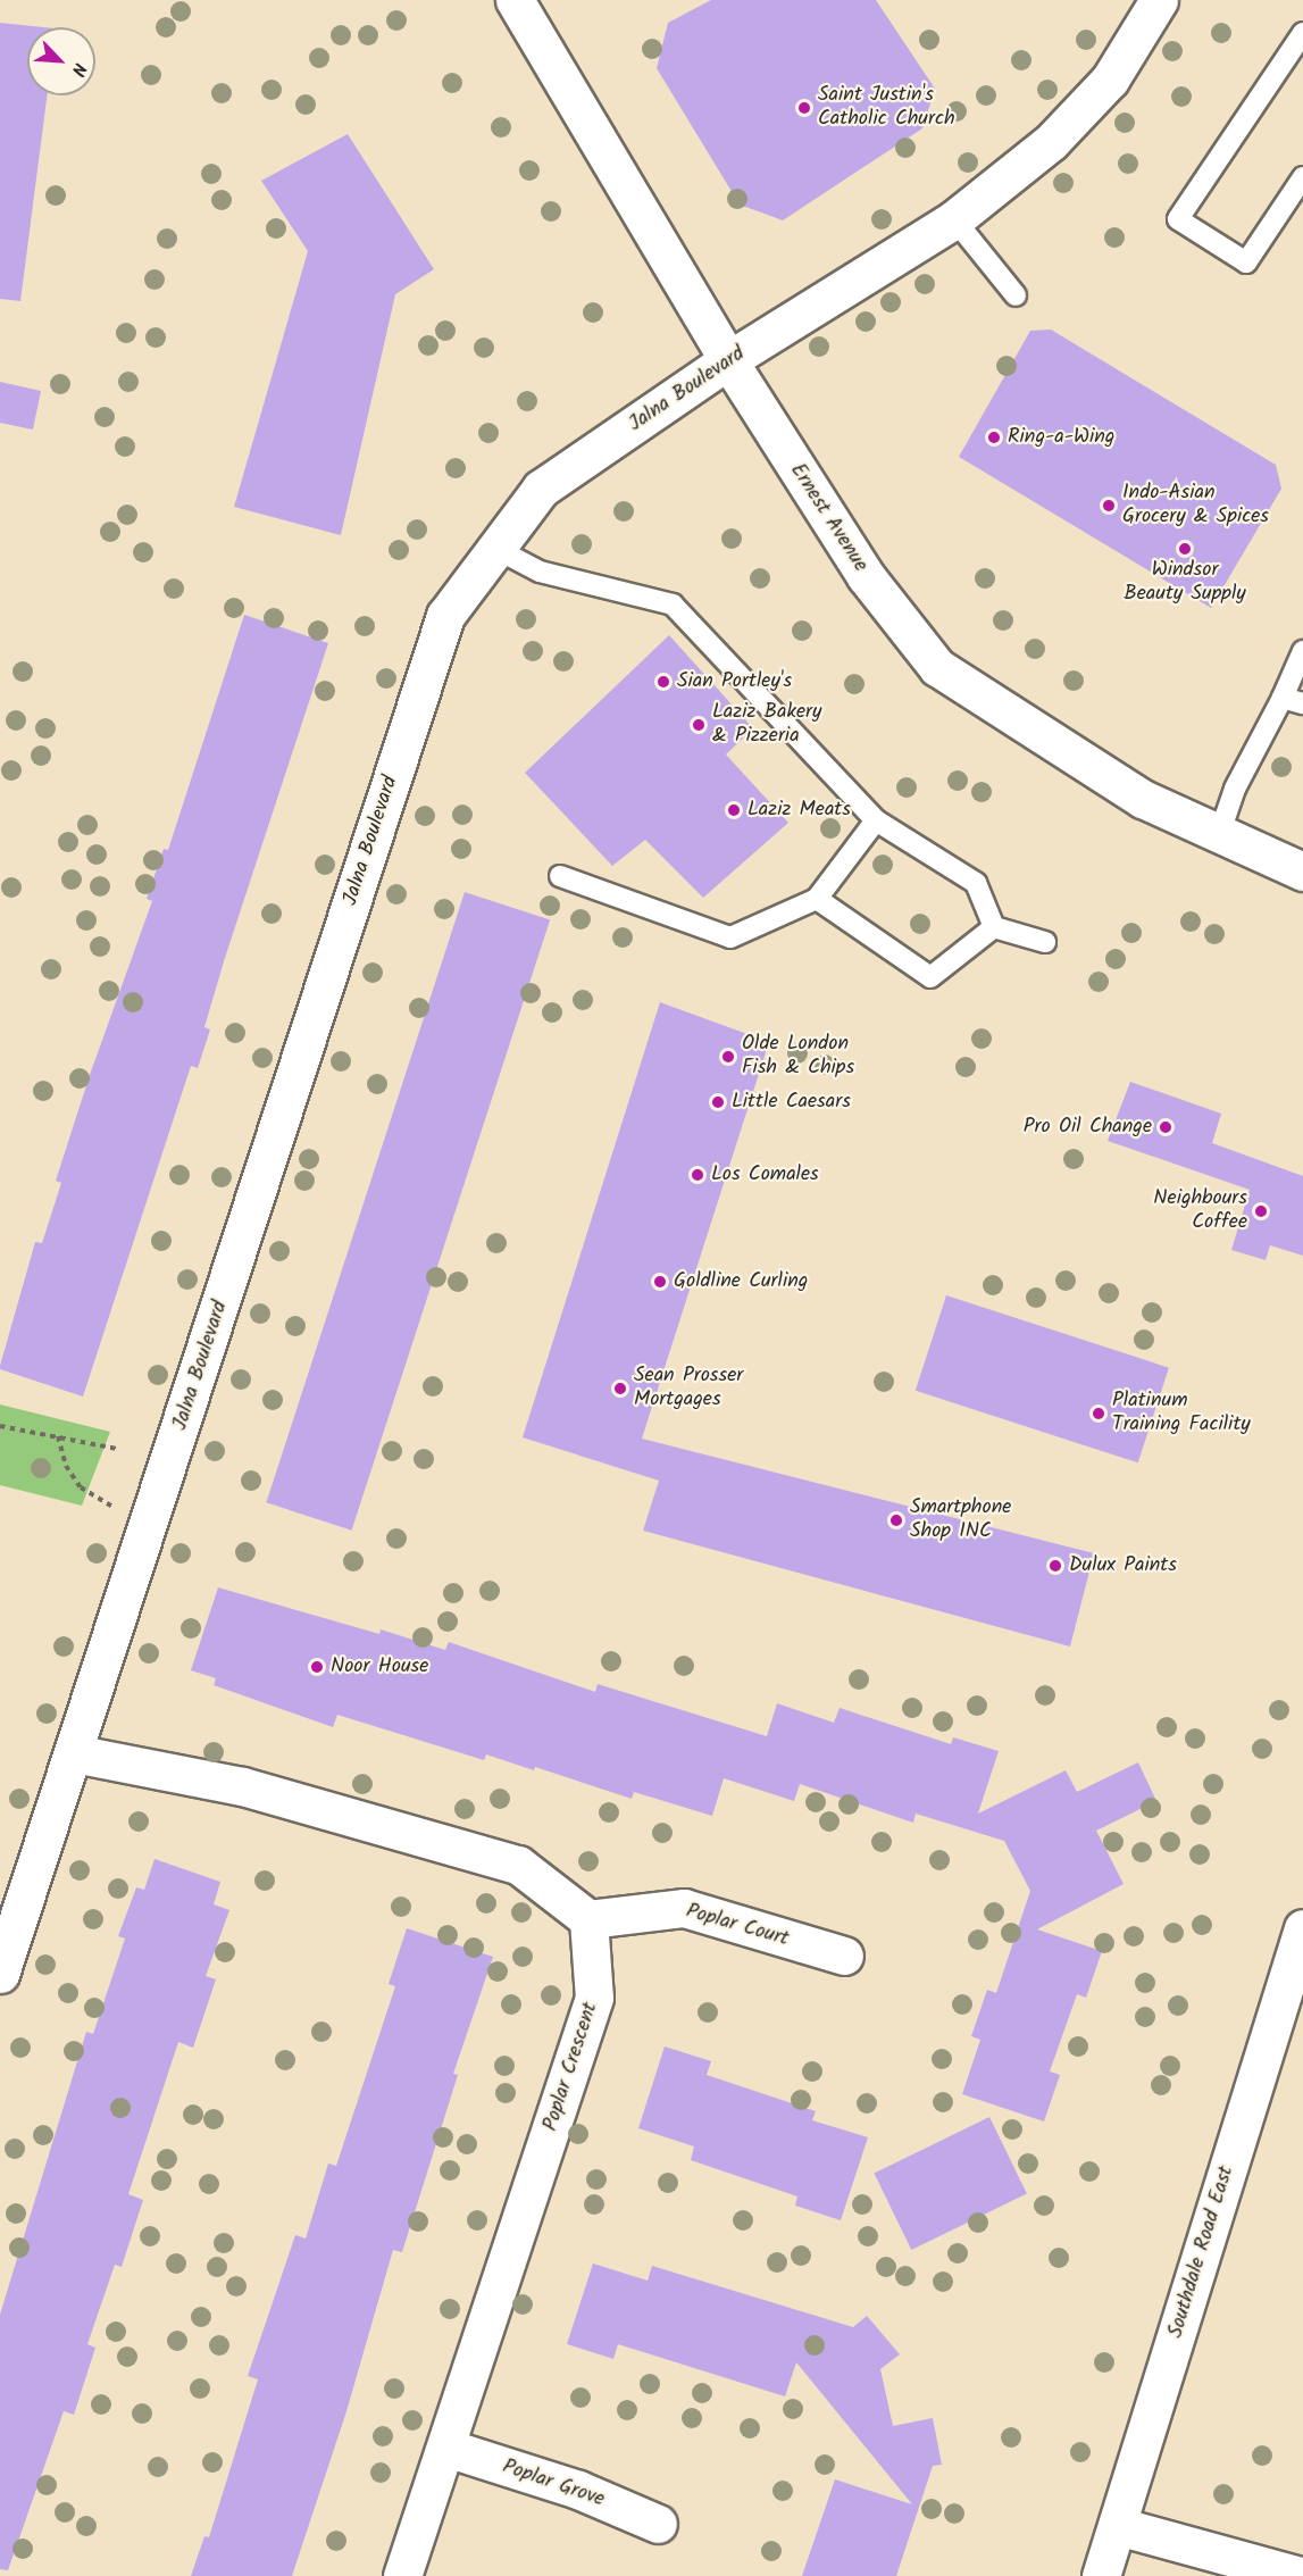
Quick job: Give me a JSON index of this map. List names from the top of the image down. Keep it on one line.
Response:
{"streets":{"street":["Jalna Boulevard","Ernest Avenue","Poplar Court","Poplar Crescent","Southdale Road East","Poplar Grove"]},"crossings":[["Jalna Boulevard","Ernest Avenue"],["Poplar Court","Poplar Crescent"],["Poplar Crescent","Poplar Grove"]],"places":["Saint Justin's Catholic Church","Ring-a-Wing","Indo-Asian Grocery & Spices","Windsor Beauty Supply","Sian Portley's","Laziz Bakery & Pizzeria","Laziz Meats","Olde London Fish & Chips","Little Caesars","Pro Oil Change","Los Comales","Neighbours Coffee","Goldline Curling","Sean Prosser Mortgages","Platinum Training Facility","Smartphone Shop INC","Dulux Paints","Noor House"],"north":"bottom right"}
